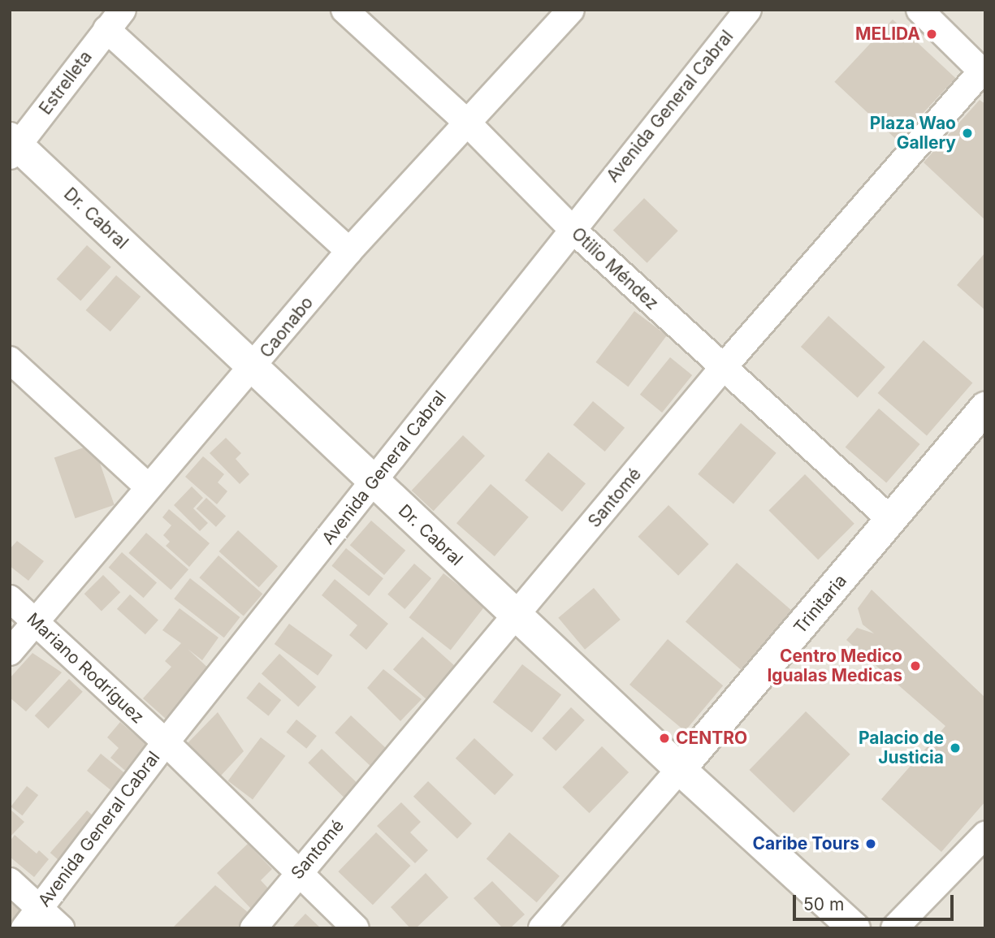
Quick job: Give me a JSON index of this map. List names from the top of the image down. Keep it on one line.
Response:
{"streets":{"street":["Estrelleta","Avenida General Cabral","Dr. Cabral","Otilio Méndez","Caonabo","Santomé","Trinitaria","Mariano Rodríguez"]},"crossings":[["Estrelleta","Dr. Cabral"],["Avenida General Cabral","Dr. Cabral"],["Avenida General Cabral","Otilio Méndez"],["Avenida General Cabral","Mariano Rodríguez"],["Dr. Cabral","Caonabo"],["Dr. Cabral","Santomé"],["Dr. Cabral","Trinitaria"],["Otilio Méndez","Caonabo"],["Otilio Méndez","Santomé"],["Otilio Méndez","Trinitaria"],["Caonabo","Mariano Rodríguez"],["Santomé","Mariano Rodríguez"]],"places":["MELIDA","Plaza Wao Gallery","Centro Medico Igualas Medicas","CENTRO","Palacio de Justicia","Caribe Tours"],"scale_bar":"50 m"}
